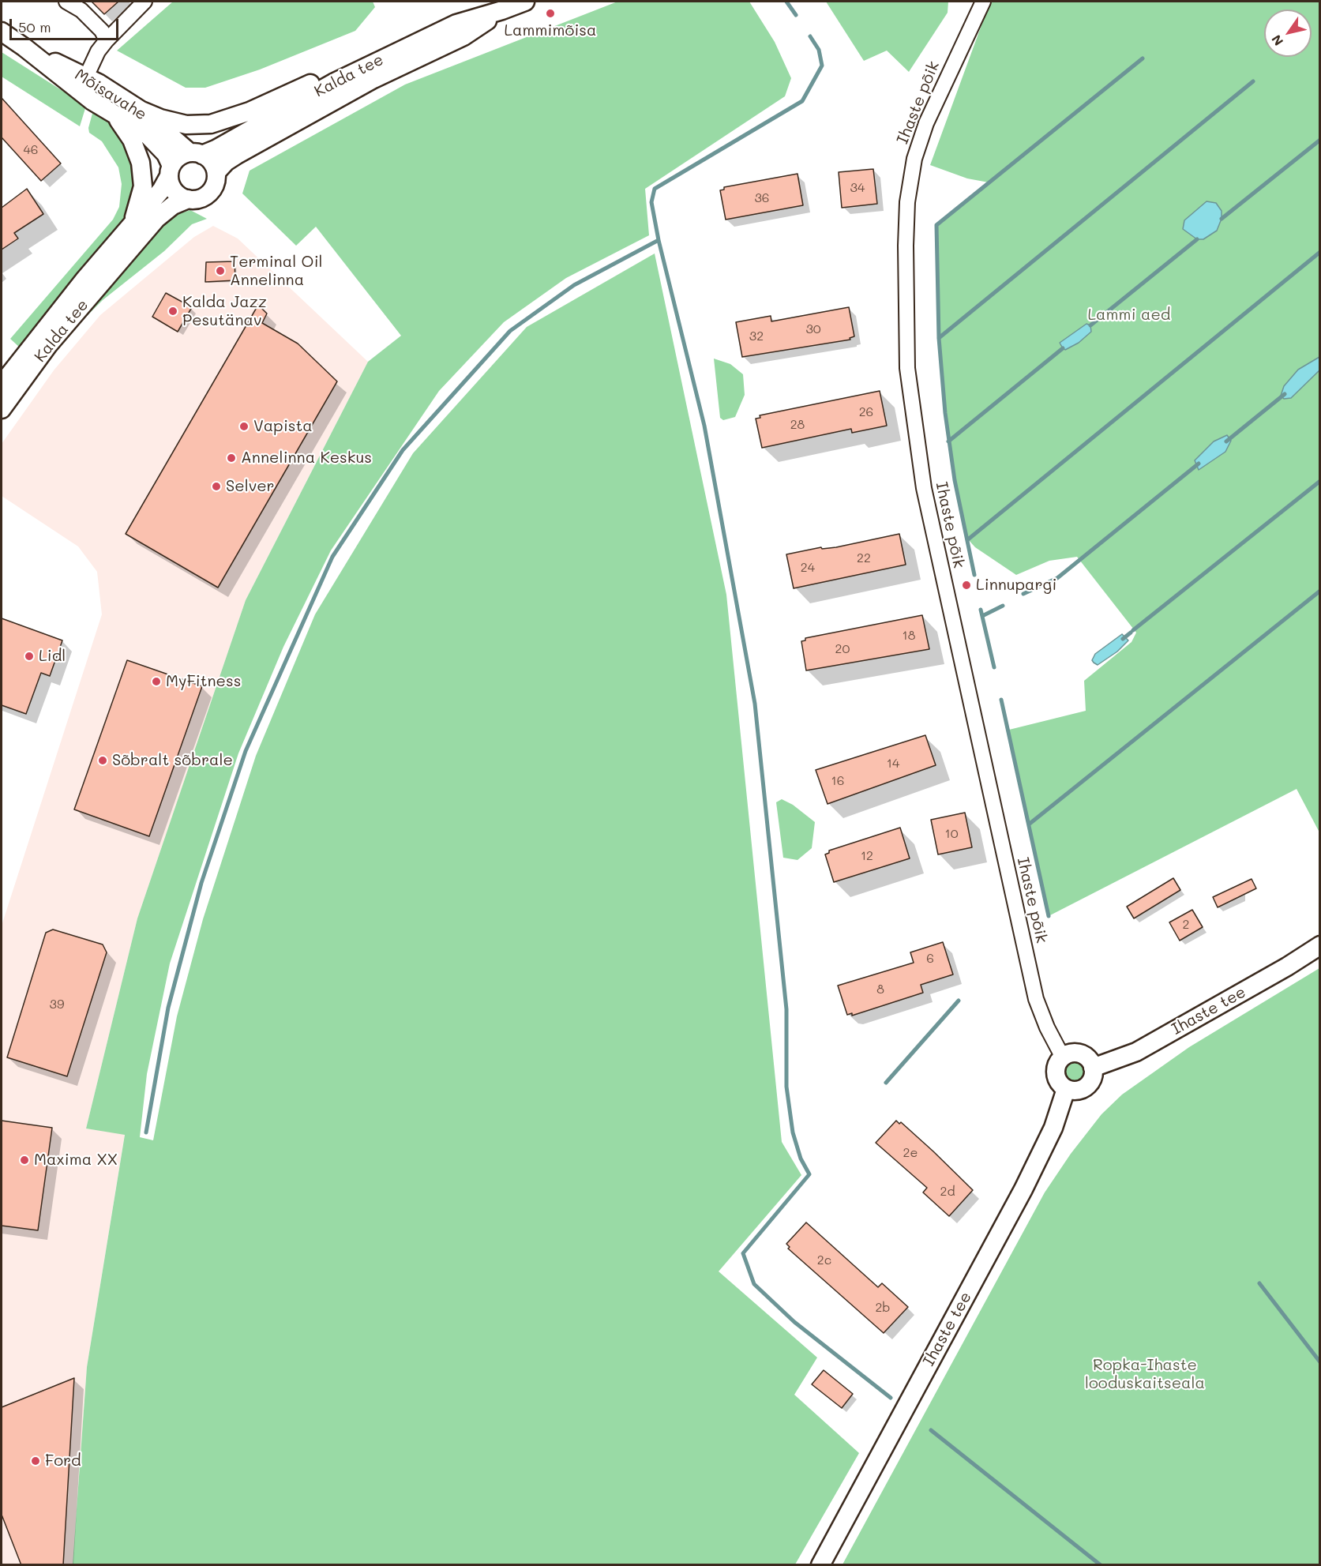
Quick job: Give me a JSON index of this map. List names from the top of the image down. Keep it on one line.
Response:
{"streets":{"street":["Kalda tee","Mõisavahe","Ihaste põik","Ihaste tee"]},"crossings":[["Kalda tee","Mõisavahe"],["Ihaste põik","Ihaste tee"]],"parks":["Lammi aed","Ropka-Ihaste looduskaitseala"],"places":["Lammimõisa","Terminal Oil Annelinna","Kalda Jazz Pesutänav","Vapista","Annelinna Keskus","Selver","Linnupargi","Lidl","MyFitness","Sõbralt sõbrale","Maxima XX","Ford"],"house_numbers":["46","34","36","30","32","26","28","22","24","18","20","14","16","10","12","2","6","8","39","2e","2d","2c","2b"],"scale_bar":"50 m","north":"bottom left"}
